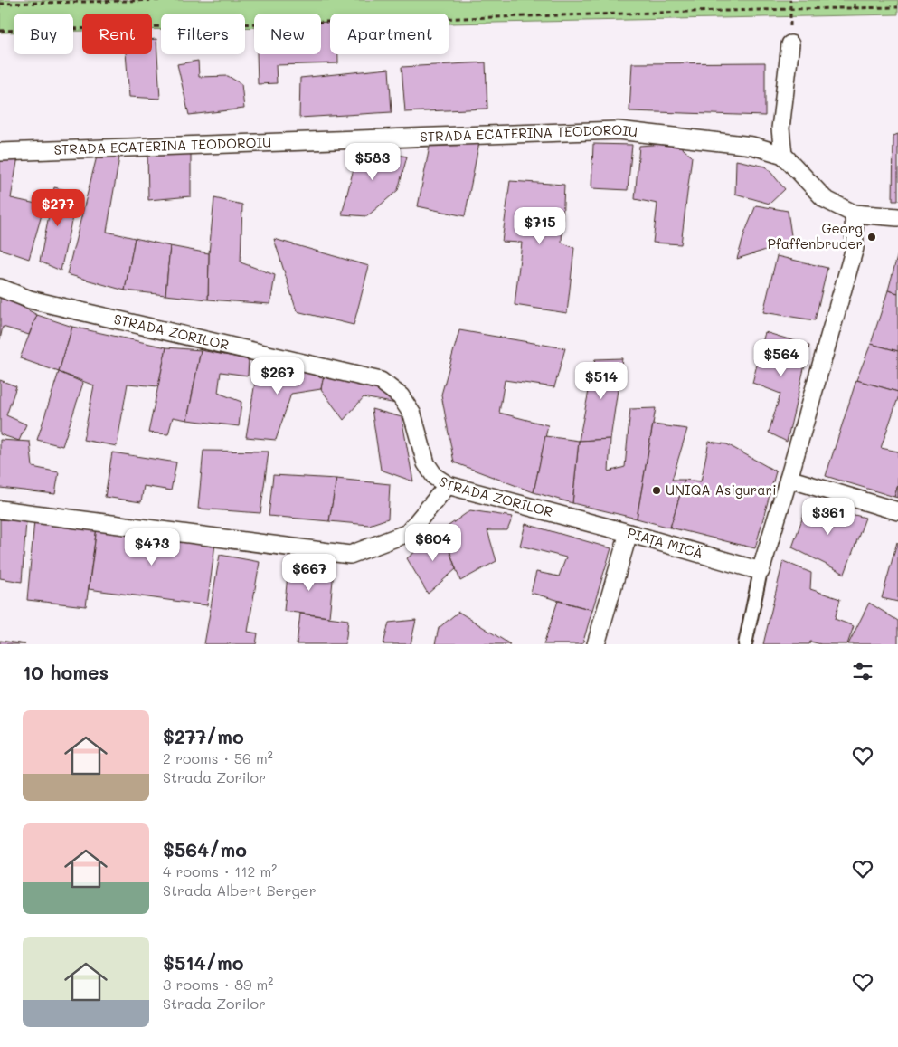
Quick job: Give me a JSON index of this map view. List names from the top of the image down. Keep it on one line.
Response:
{"streets":{"street":["STRADA ECATERINA TEODOROIU","STRADA ZORILOR","PIAȚA MICĂ"]},"crossings":[["STRADA ZORILOR","PIAȚA MICĂ"]],"places":["Georg Pfaffenbruder","UNIQA Asigurari"],"page":{"chip":["Buy","Rent","Filters","New","Apartment"],"price":["$583","$277","$715","$564","$267","$514","$361","$604","$473","$667"],"heading":"10 homes","list":[{"name":"$277/mo","note":"2 rooms · 56 m² · Strada Zorilor"},{"name":"$564/mo","note":"4 rooms · 112 m² · Strada Albert Berger"},{"name":"$514/mo","note":"3 rooms · 89 m² · Strada Zorilor"}]}}
